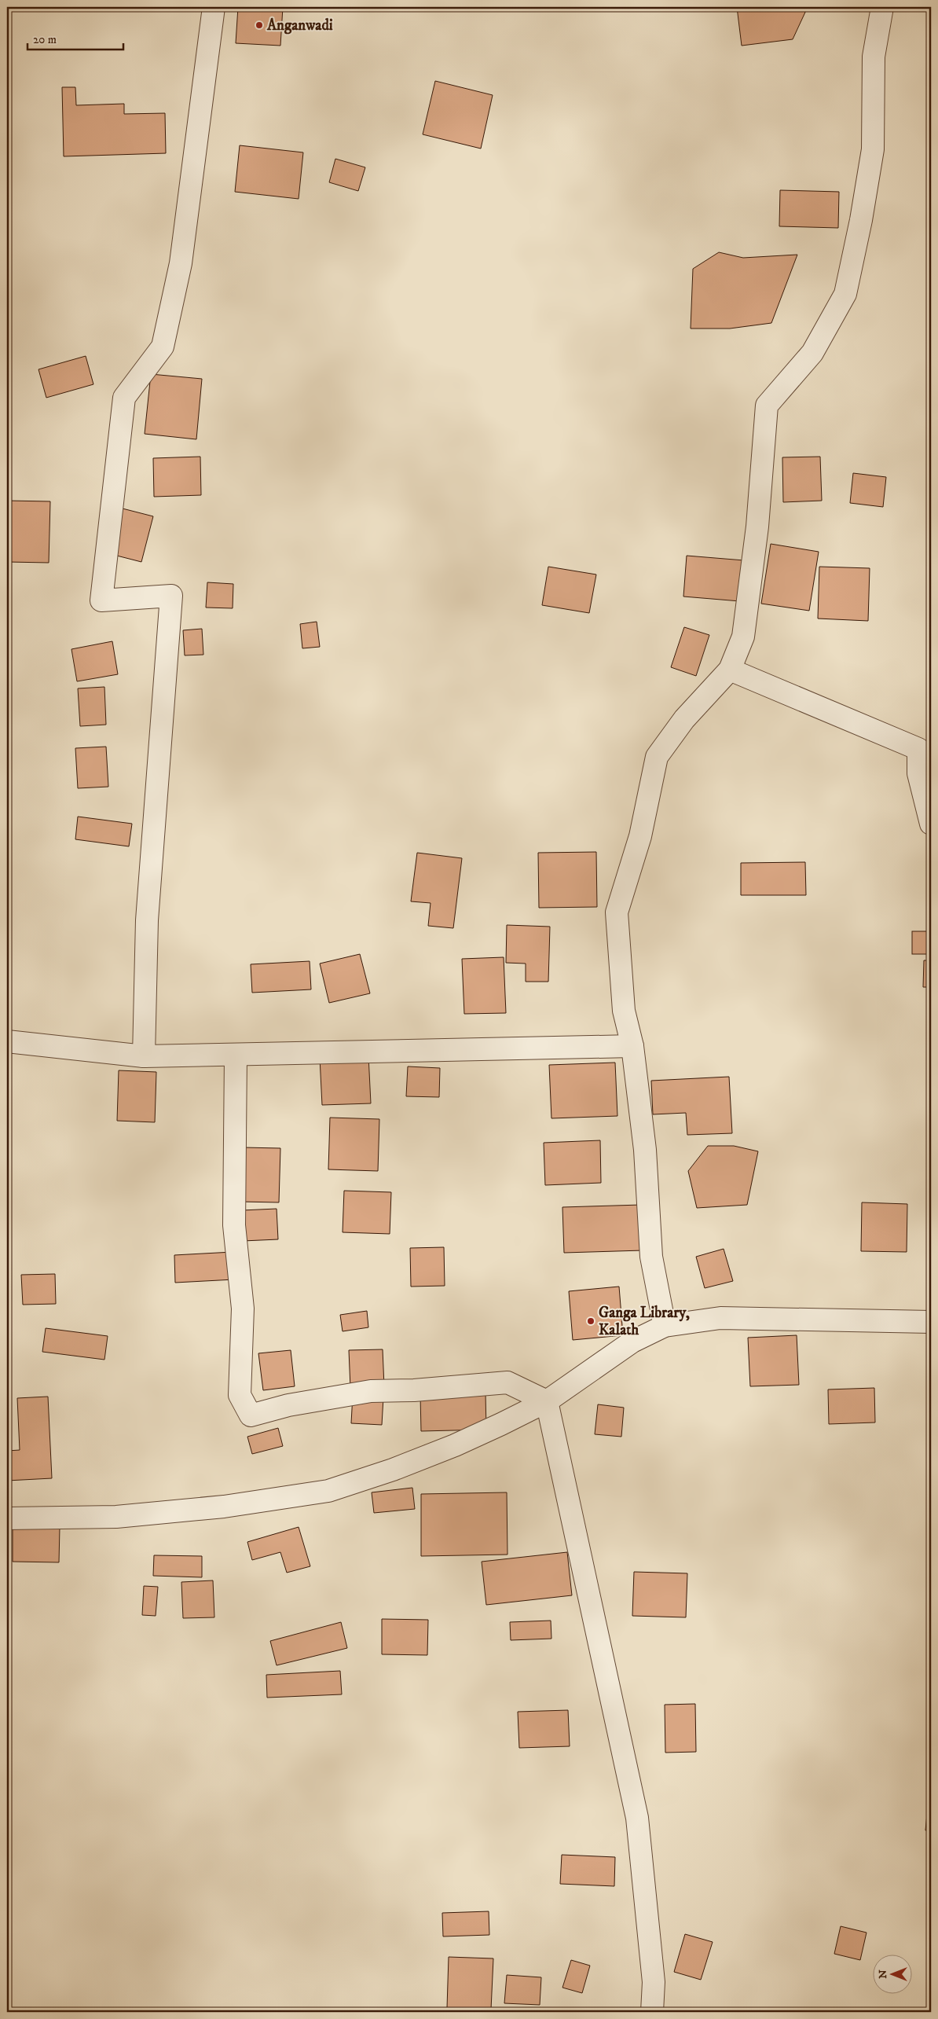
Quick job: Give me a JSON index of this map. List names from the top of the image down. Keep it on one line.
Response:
{"places":["Anganwadi","Ganga Library, Kalath"],"scale_bar":"20 m","north":"left"}
